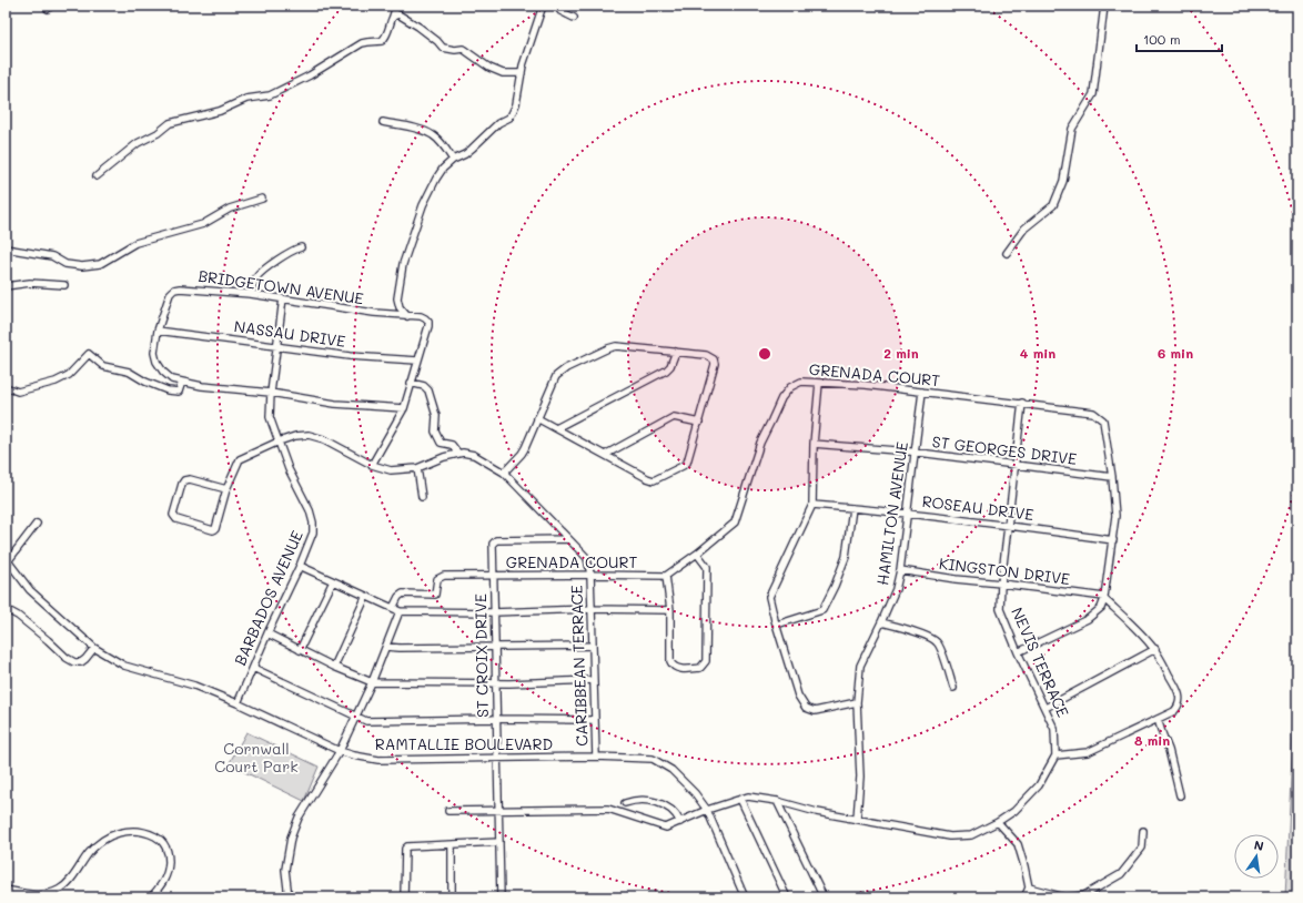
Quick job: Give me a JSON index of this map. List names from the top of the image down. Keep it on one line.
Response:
{"streets":{"street":["BRIDGETOWN AVENUE","NASSAU DRIVE","GRENADA COURT","ST GEORGES DRIVE","ROSEAU DRIVE","HAMILTON AVENUE","KINGSTON DRIVE","BARBADOS AVENUE","ST CROIX DRIVE","NEVIS TERRACE","CARIBBEAN TERRACE","RAMTALLIE BOULEVARD"]},"crossings":[["BRIDGETOWN AVENUE","NASSAU DRIVE"],["BRIDGETOWN AVENUE","BARBADOS AVENUE"],["NASSAU DRIVE","BARBADOS AVENUE"],["GRENADA COURT","ST GEORGES DRIVE"],["GRENADA COURT","ROSEAU DRIVE"],["GRENADA COURT","HAMILTON AVENUE"],["GRENADA COURT","KINGSTON DRIVE"],["GRENADA COURT","ST CROIX DRIVE"],["GRENADA COURT","NEVIS TERRACE"],["GRENADA COURT","CARIBBEAN TERRACE"],["ST GEORGES DRIVE","HAMILTON AVENUE"],["ST GEORGES DRIVE","NEVIS TERRACE"],["ROSEAU DRIVE","HAMILTON AVENUE"],["ROSEAU DRIVE","NEVIS TERRACE"],["HAMILTON AVENUE","KINGSTON DRIVE"],["KINGSTON DRIVE","NEVIS TERRACE"],["BARBADOS AVENUE","CARIBBEAN TERRACE"],["BARBADOS AVENUE","RAMTALLIE BOULEVARD"],["ST CROIX DRIVE","CARIBBEAN TERRACE"],["ST CROIX DRIVE","RAMTALLIE BOULEVARD"],["CARIBBEAN TERRACE","RAMTALLIE BOULEVARD"]],"parks":["Cornwall Court Park"],"scale_bar":"100 m","north":"top","rings":["2 min","4 min","6 min","8 min"]}
